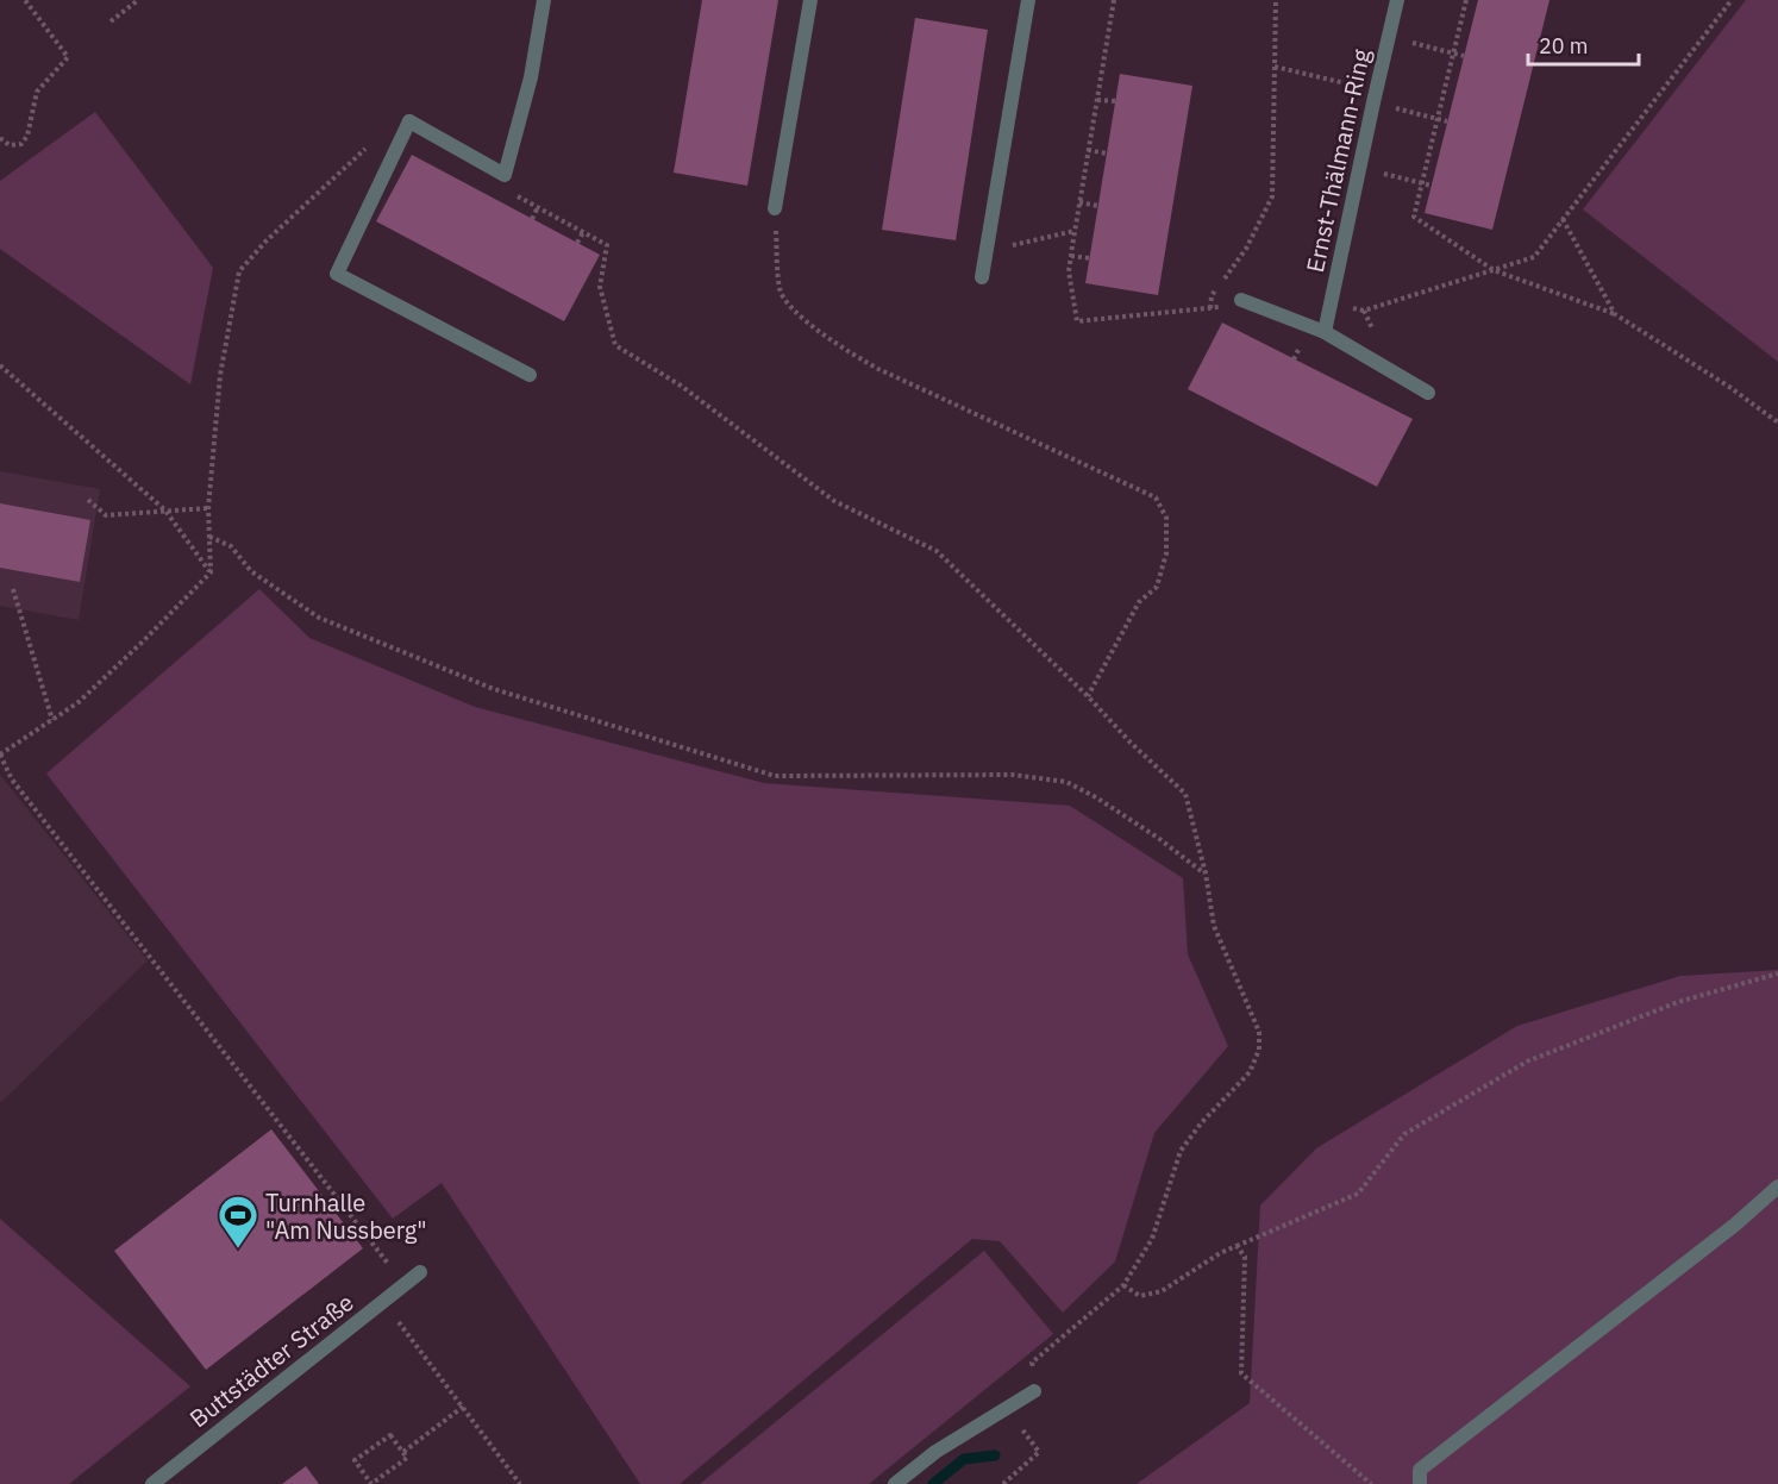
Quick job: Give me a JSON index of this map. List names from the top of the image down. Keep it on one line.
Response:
{"streets":{"street":["Ernst-Thälmann-Ring","Buttstädter Straße"]},"places":{"sports":["Turnhalle \"Am Nussberg\""]},"scale_bar":"20 m"}
